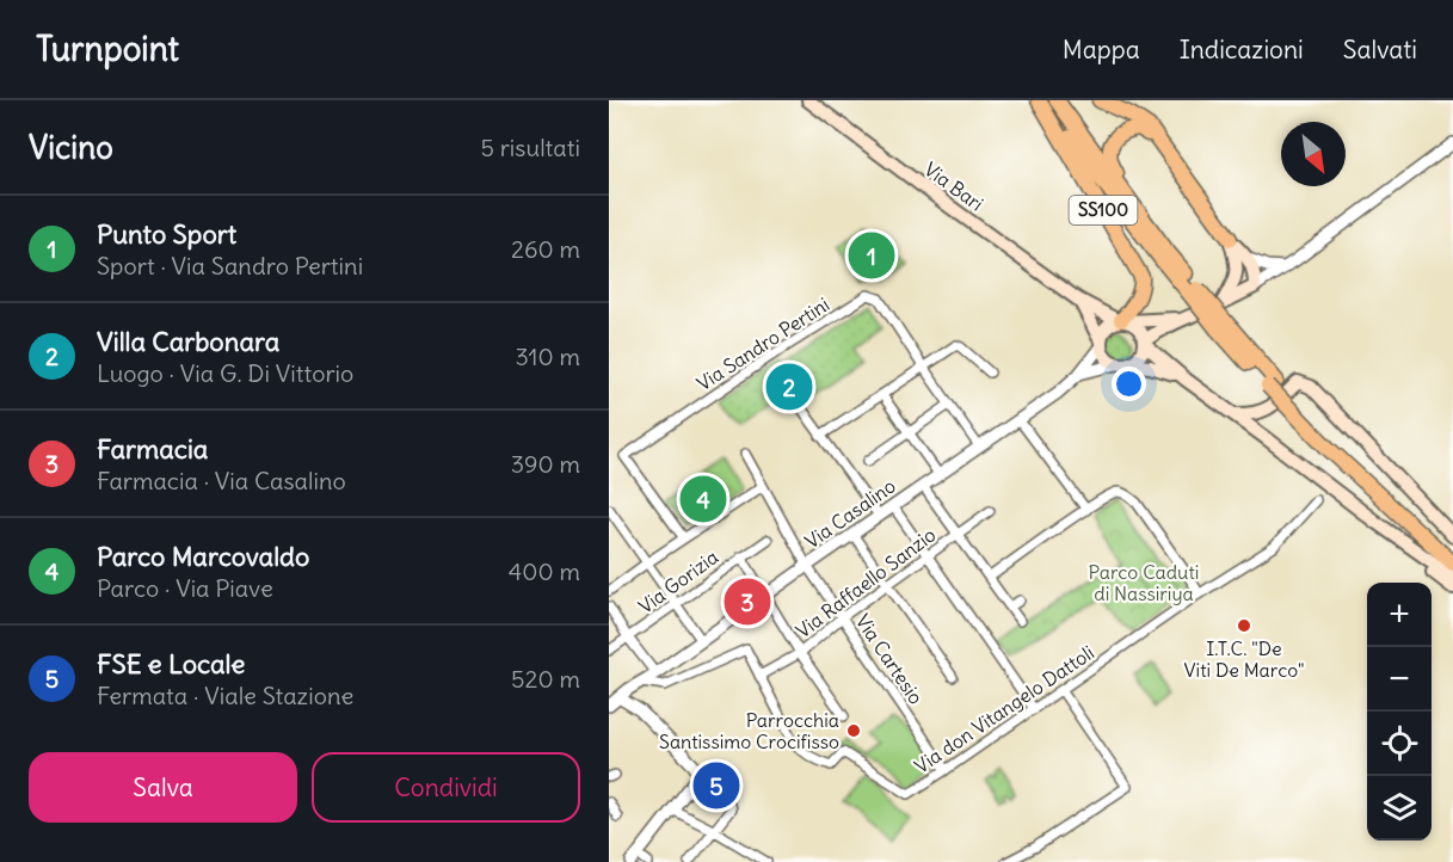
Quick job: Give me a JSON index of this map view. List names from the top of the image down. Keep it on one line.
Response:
{"streets":{"highway":["SS100"],"main road":["Via Bari"],"street":["Via Sandro Pertini","Via Casalino","Via Gorizia","Via Raffaello Sanzio","Via Cartesio","Via don Vitangelo Dattoli"]},"crossings":[["Via Bari","SS100"],["Via Bari","Via Casalino"],["SS100","Via Casalino"],["Via Sandro Pertini","Via Casalino"],["Via Casalino","Via Cartesio"],["Via Raffaello Sanzio","Via Cartesio"],["Via Raffaello Sanzio","Via don Vitangelo Dattoli"],["Via Cartesio","Via don Vitangelo Dattoli"]],"parks":["Parco Caduti di Nassiriya"],"places":["I.T.C. \"De Viti De Marco\"","Parrocchia Santissimo Crocifisso"],"north":"bottom right","page":{"header":"Turnpoint","nav":["Mappa","Indicazioni","Salvati"],"heading":["Vicino","5 risultati"],"list":[{"mark":"1","name":"Punto Sport","note":"Sport · Via Sandro Pertini","value":"260 m"},{"mark":"2","name":"Villa Carbonara","note":"Luogo · Via G. Di Vittorio","value":"310 m"},{"mark":"3","name":"Farmacia","note":"Farmacia · Via Casalino","value":"390 m"},{"mark":"4","name":"Parco Marcovaldo","note":"Parco · Via Piave","value":"400 m"},{"mark":"5","name":"FSE e Locale","note":"Fermata · Viale Stazione","value":"520 m"}],"pins":["1","2","4","3","5"],"map_buttons":["+","−"],"buttons":["Salva","Condividi"]}}
